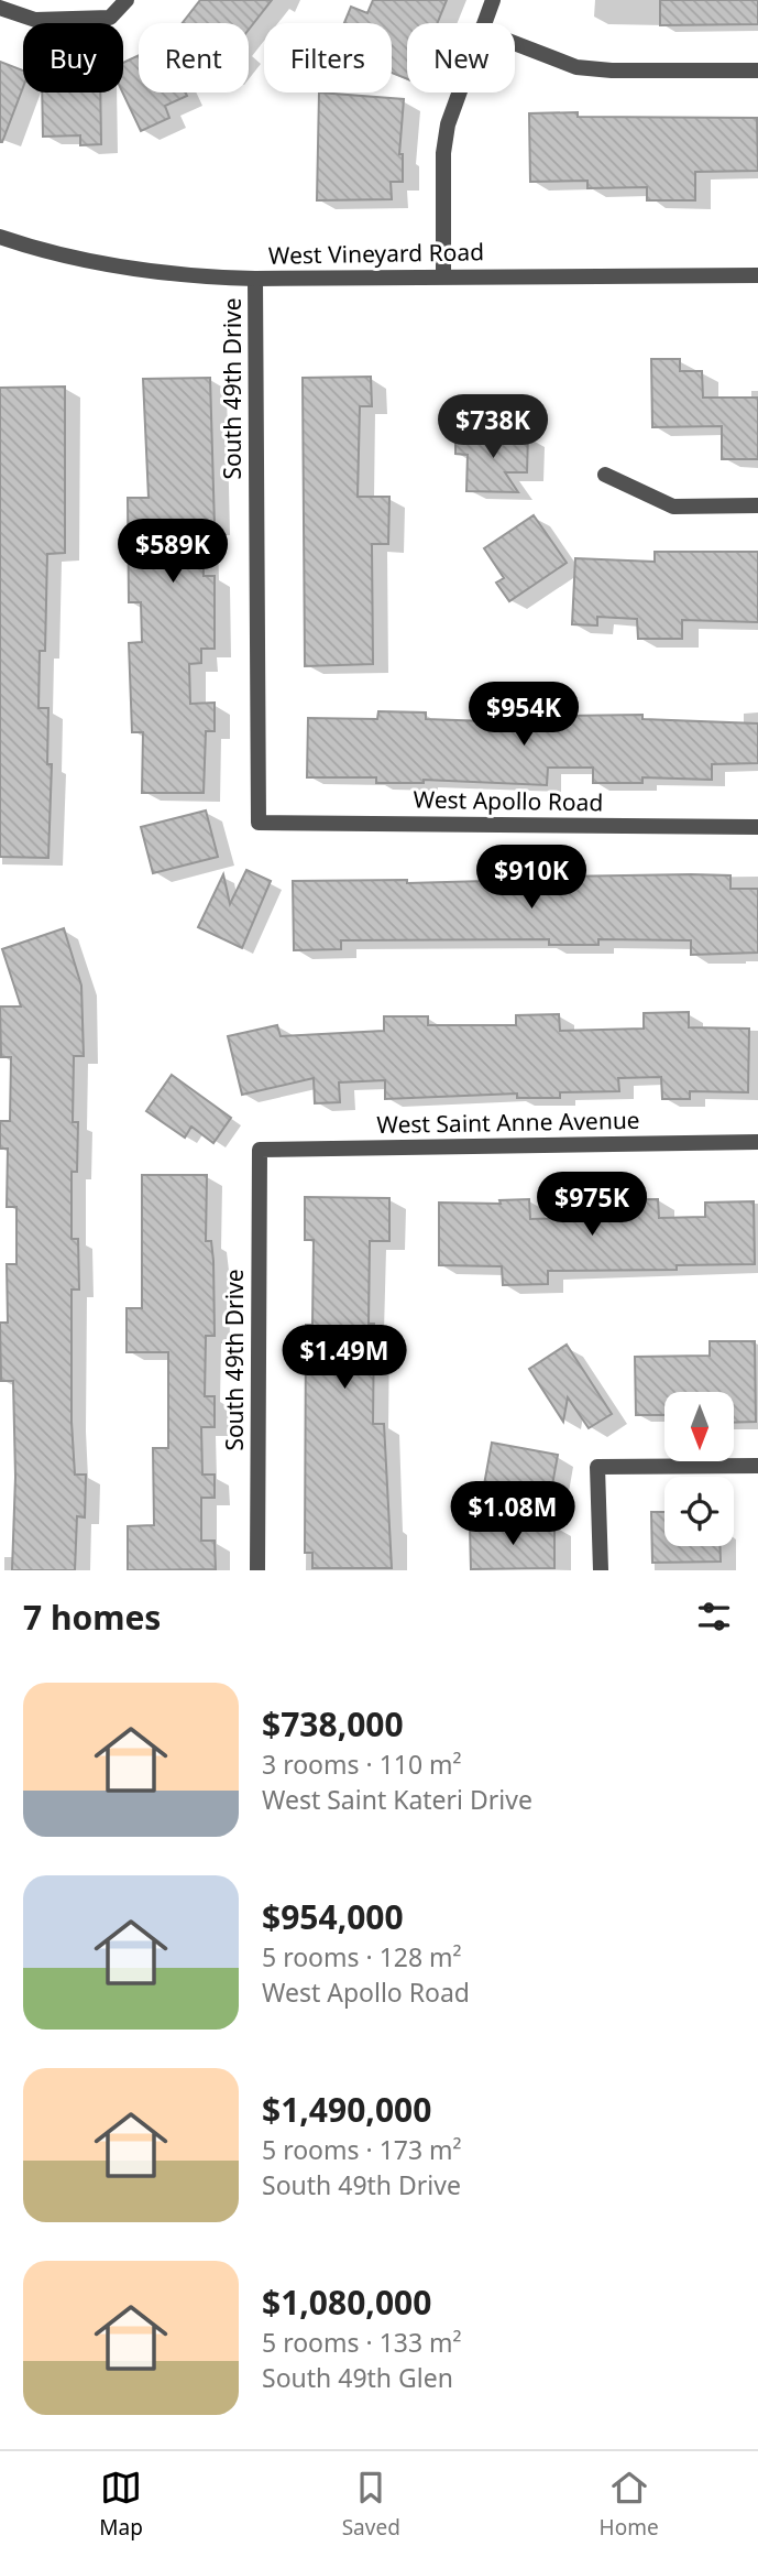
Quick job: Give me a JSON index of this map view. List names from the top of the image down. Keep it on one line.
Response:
{"streets":{"street":["West Vineyard Road","South 49th Drive","West Apollo Road","West Saint Anne Avenue"]},"crossings":[["West Vineyard Road","South 49th Drive"],["South 49th Drive","West Apollo Road"],["South 49th Drive","West Saint Anne Avenue"]],"north":"bottom","page":{"chip":["Buy","Rent","Filters","New"],"price":["$738K","$589K","$954K","$910K","$975K","$1.49M","$1.08M"],"heading":"7 homes","list":[{"name":"$738,000","note":"3 rooms · 110 m² · West Saint Kateri Drive"},{"name":"$954,000","note":"5 rooms · 128 m² · West Apollo Road"},{"name":"$1,490,000","note":"5 rooms · 173 m² · South 49th Drive"},{"name":"$1,080,000","note":"5 rooms · 133 m² · South 49th Glen"}],"tabs":["Map","Saved","Home"]}}
